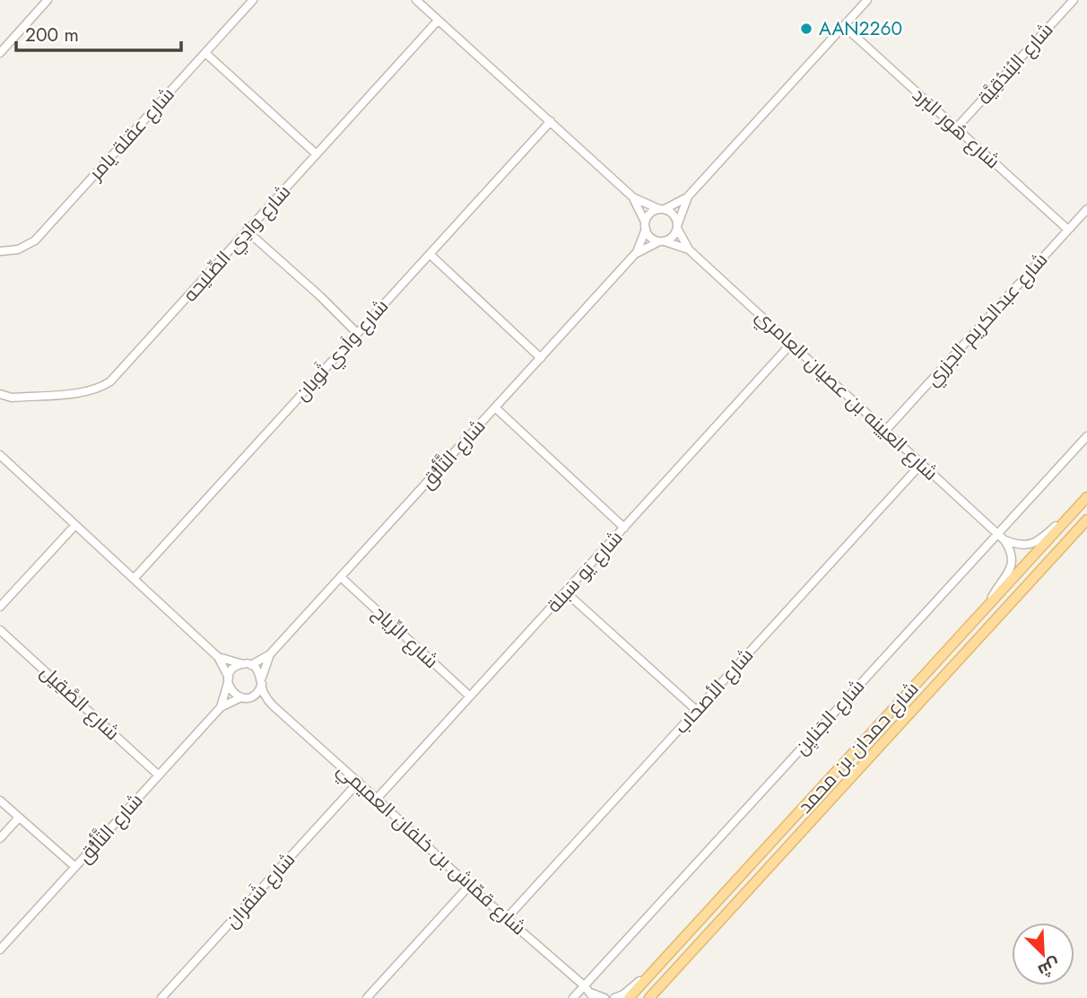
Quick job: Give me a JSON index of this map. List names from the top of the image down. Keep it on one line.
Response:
{"streets":{"main road":["شارع حمدان بن محمد"],"street":["شارع البُندُقِيَّة","شارع هُور البَرد","شارع عقلة يامر","شارع وادِي الصِّليحه","شارع عبدالكريم الجزري","شارع واَدي ثَوبان","شارع العيينه بن عصيان العامري","شارع التَّألُّق","شارع يَو سَبلة","شارع الرِّياح","شارع الأصحاب","شارع الصَّقِيل","شارع الجَنايِن","شارع قمّاش بن خلفان العميمي","شارع شَقران"]},"crossings":[["شارع البُندُقِيَّة","شارع هُور البَرد"],["شارع هُور البَرد","شارع عبدالكريم الجزري"],["شارع عبدالكريم الجزري","شارع العيينه بن عصيان العامري"],["شارع العيينه بن عصيان العامري","شارع التَّألُّق"],["شارع العيينه بن عصيان العامري","شارع يَو سَبلة"],["شارع العيينه بن عصيان العامري","شارع الأصحاب"],["شارع العيينه بن عصيان العامري","شارع الجَنايِن"],["شارع التَّألُّق","شارع الرِّياح"],["شارع التَّألُّق","شارع الصَّقِيل"],["شارع التَّألُّق","شارع قمّاش بن خلفان العميمي"],["شارع يَو سَبلة","شارع الرِّياح"],["شارع يَو سَبلة","شارع قمّاش بن خلفان العميمي"],["شارع الأصحاب","شارع قمّاش بن خلفان العميمي"],["شارع الجَنايِن","شارع قمّاش بن خلفان العميمي"],["شارع قمّاش بن خلفان العميمي","شارع شَقران"]],"places":["AAN2260"],"scale_bar":"200 m","north":"bottom right"}
